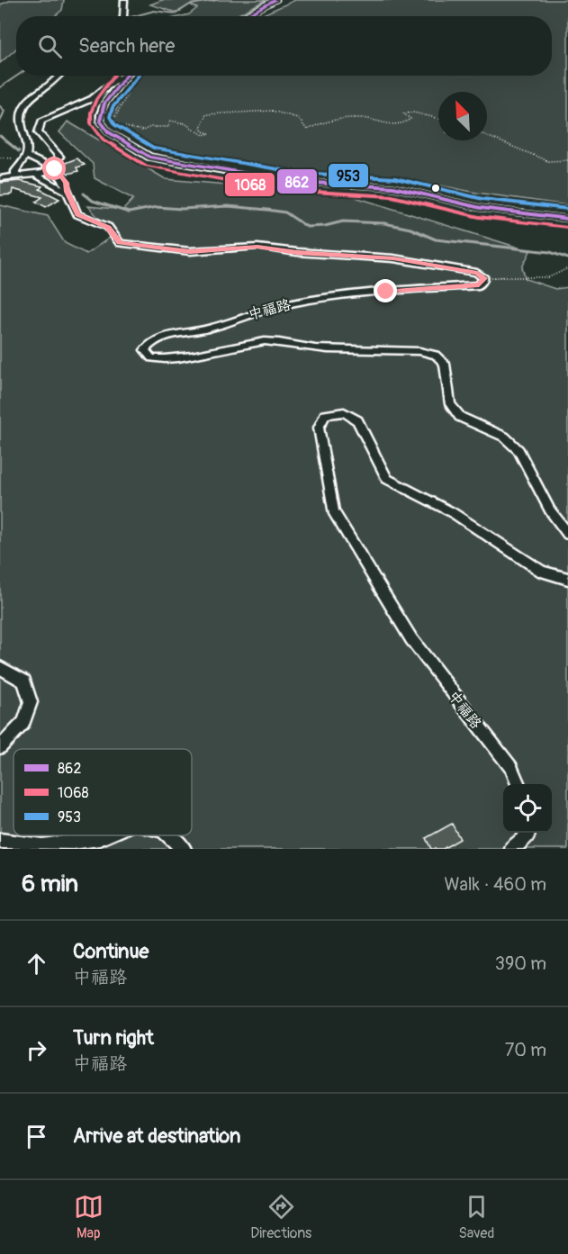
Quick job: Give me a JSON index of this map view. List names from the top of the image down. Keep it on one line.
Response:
{"streets":{"street":["中福路"]},"lines":["transit line 862","transit line 1068","transit line 953"],"legend":["862","1068","953"],"north":"top left","page":{"search":"Search here","heading":["6 min","Walk · 460 m"],"list":[["Continue","中福路","390 m"],["Turn right","中福路","70 m"],"Arrive at destination"],"nav":["Map","Directions","Saved"]}}
